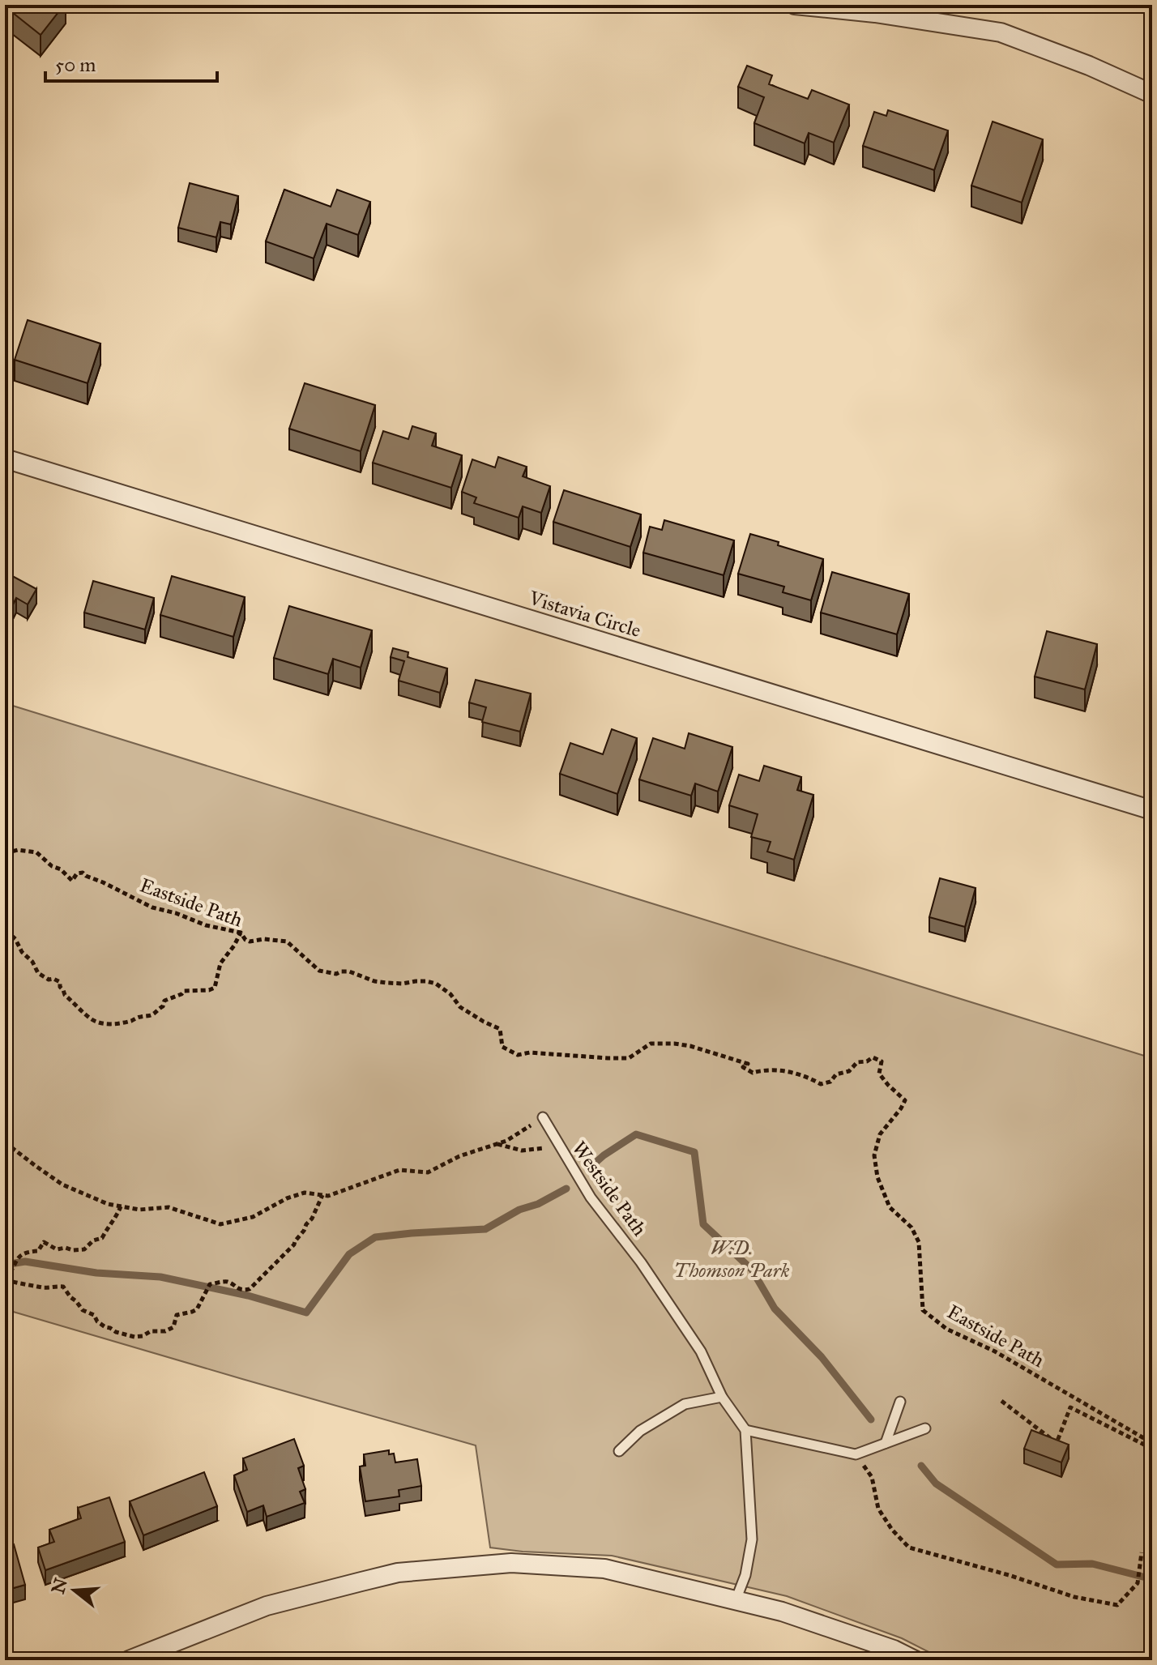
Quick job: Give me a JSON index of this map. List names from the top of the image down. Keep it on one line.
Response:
{"streets":{"street":["Vistavia Circle"],"lane":["Westside Path"],"path":["Eastside Path"]},"parks":["W.D. Thomson Park"],"scale_bar":"50 m","north":"left"}
